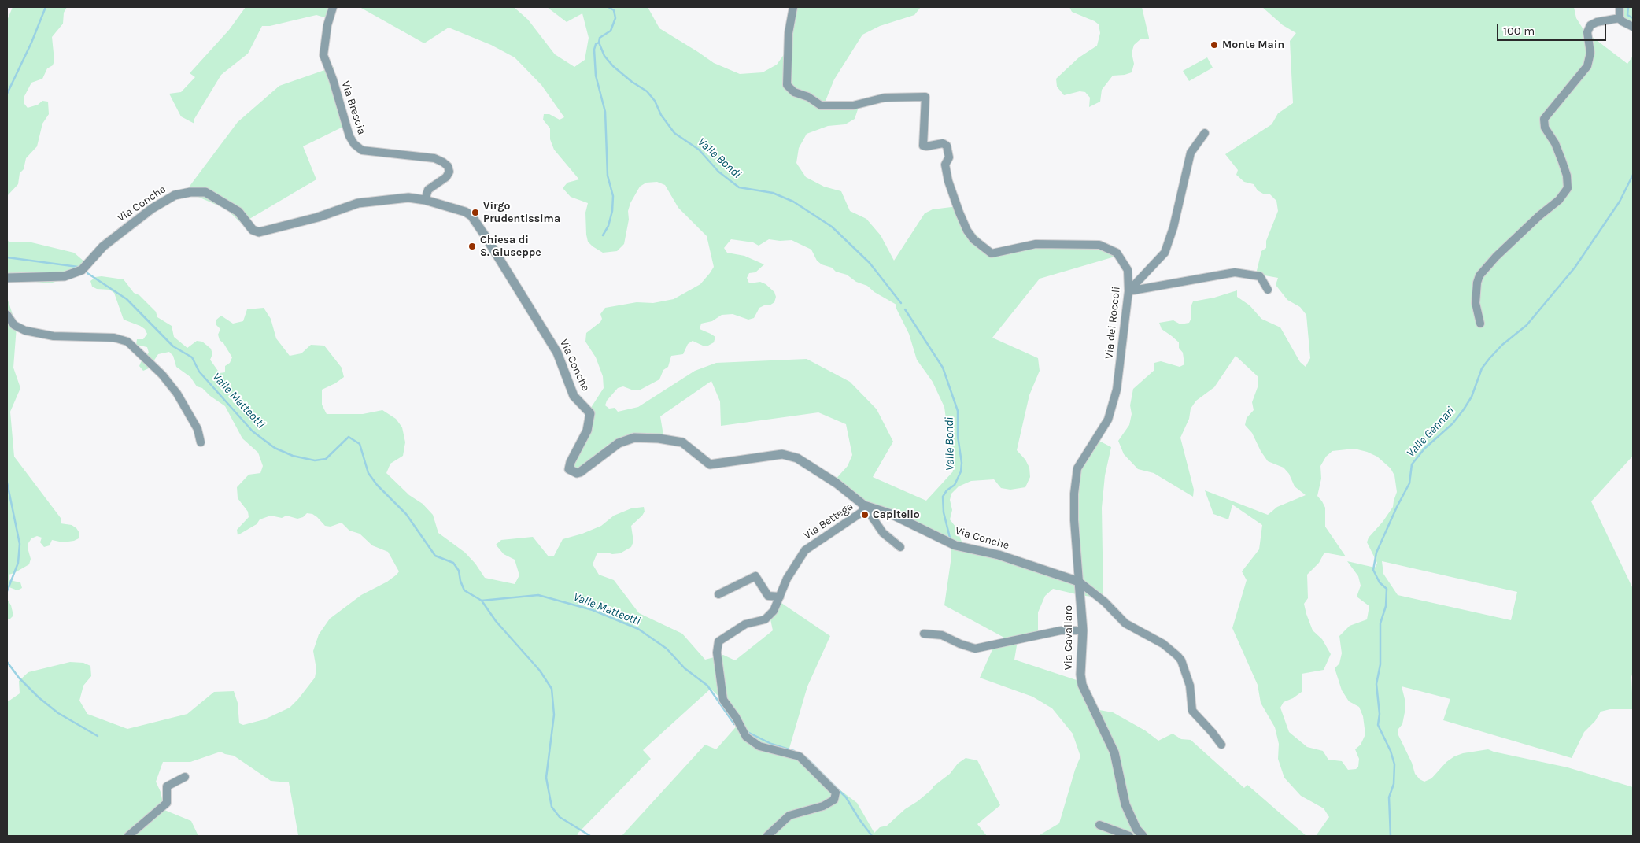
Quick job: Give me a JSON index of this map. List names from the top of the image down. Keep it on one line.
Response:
{"streets":{"street":["Via Brescia","Via Conche","Via dei Roccoli","Via Bettega","Via Cavallaro"]},"crossings":[["Via Brescia","Via Conche"],["Via Conche","Via dei Roccoli"],["Via Conche","Via Bettega"],["Via Conche","Via Cavallaro"],["Via dei Roccoli","Via Cavallaro"]],"water":["Valle Bondi","Valle Matteotti","Valle Gennari"],"places":["Monte Main","Virgo Prudentissima","Chiesa di S. Giuseppe","Capitello"],"scale_bar":"100 m"}
